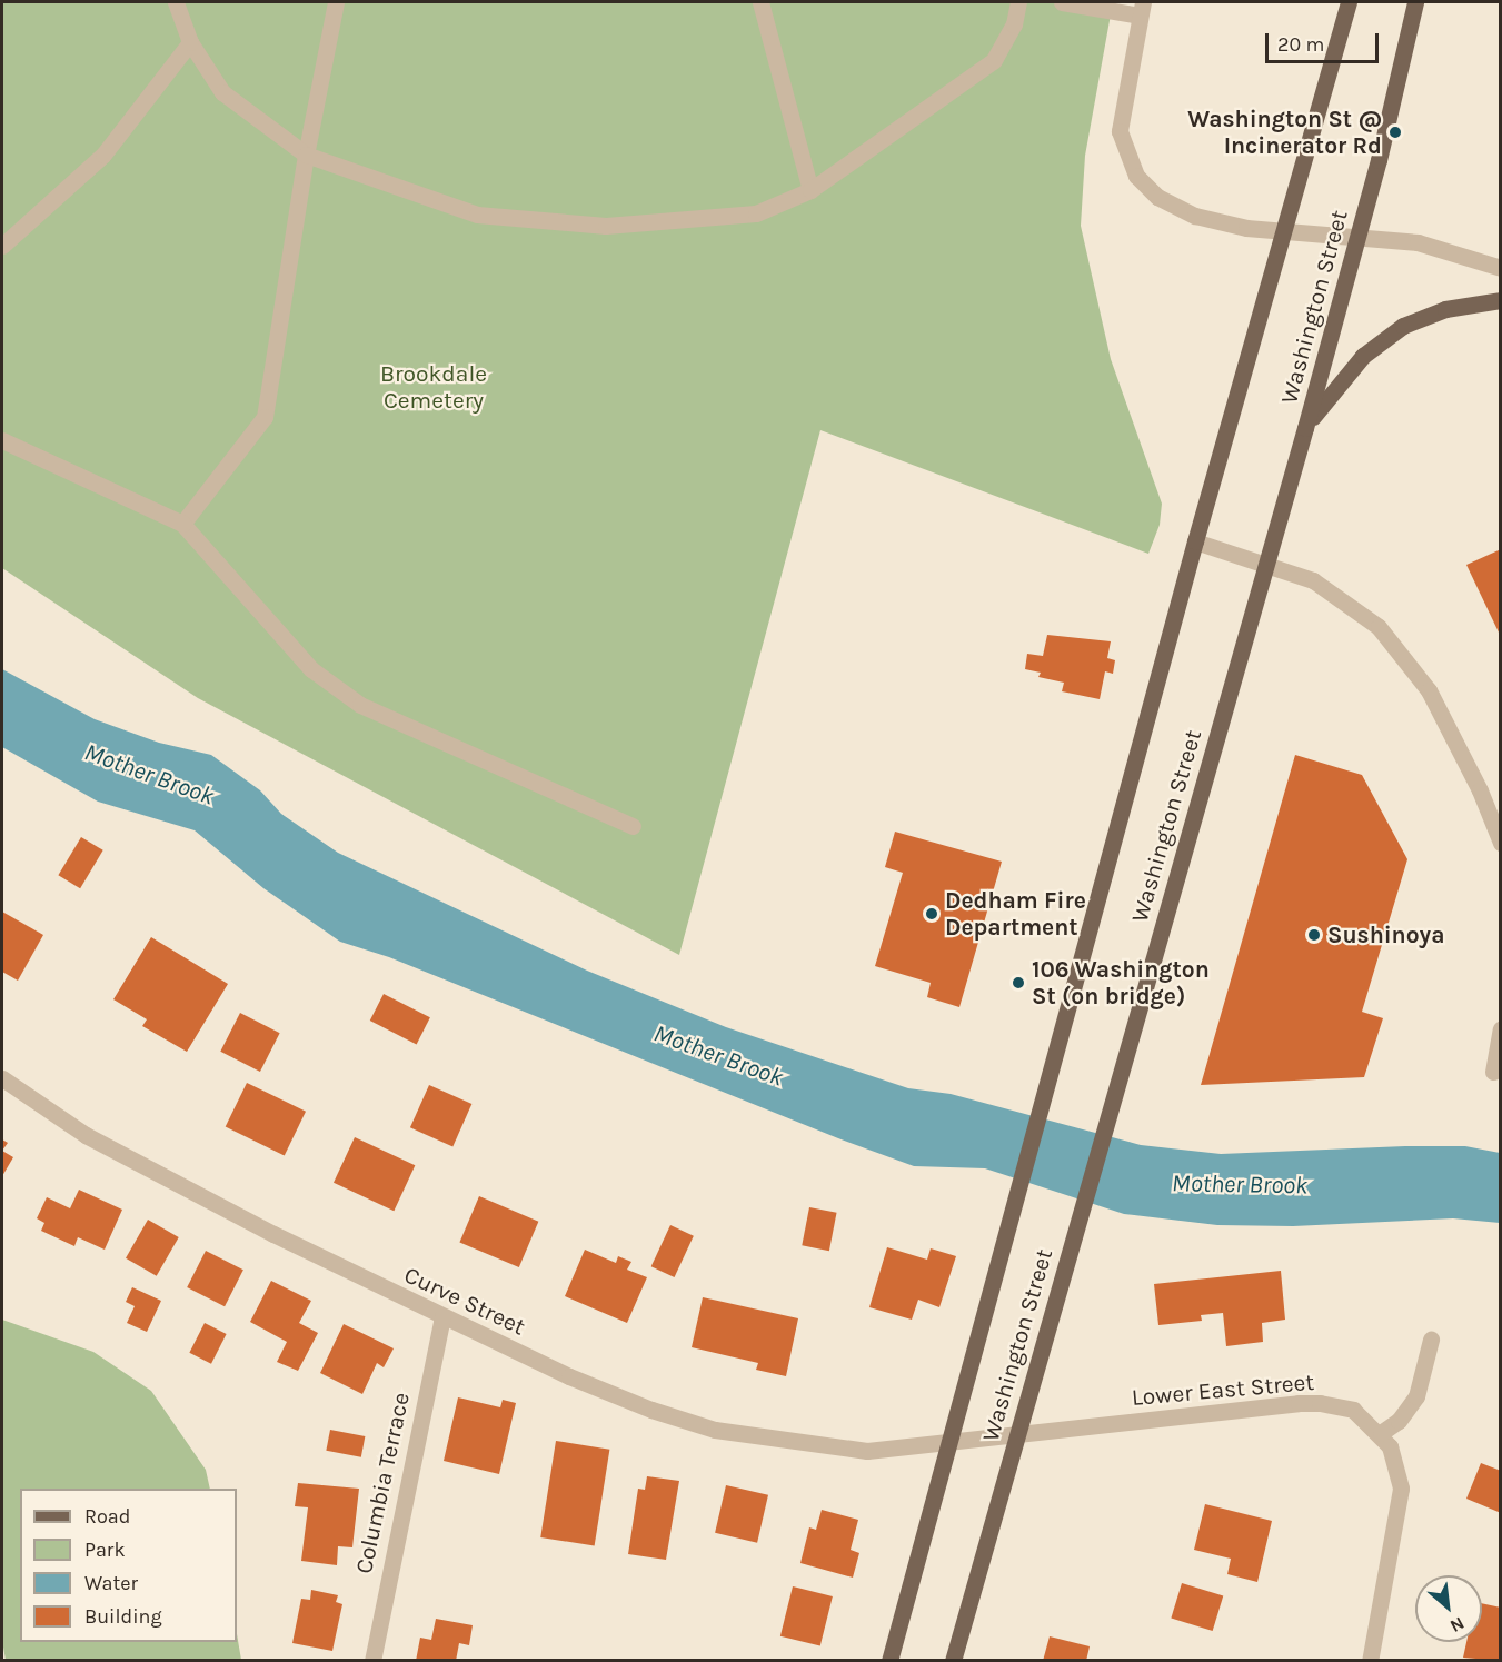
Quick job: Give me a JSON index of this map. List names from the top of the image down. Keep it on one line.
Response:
{"streets":{"main road":["Washington Street"],"street":["Curve Street","Lower East Street","Columbia Terrace"]},"crossings":[["Washington Street","Curve Street"],["Washington Street","Lower East Street"],["Curve Street","Lower East Street"],["Curve Street","Columbia Terrace"]],"water":["Mother Brook"],"parks":["Brookdale Cemetery"],"places":["Washington St @ Incinerator Rd","Dedham Fire Department","Sushinoya","106 Washington St (on bridge)"],"legend":["Road","Park","Water","Building"],"scale_bar":"20 m","north":"bottom right"}
